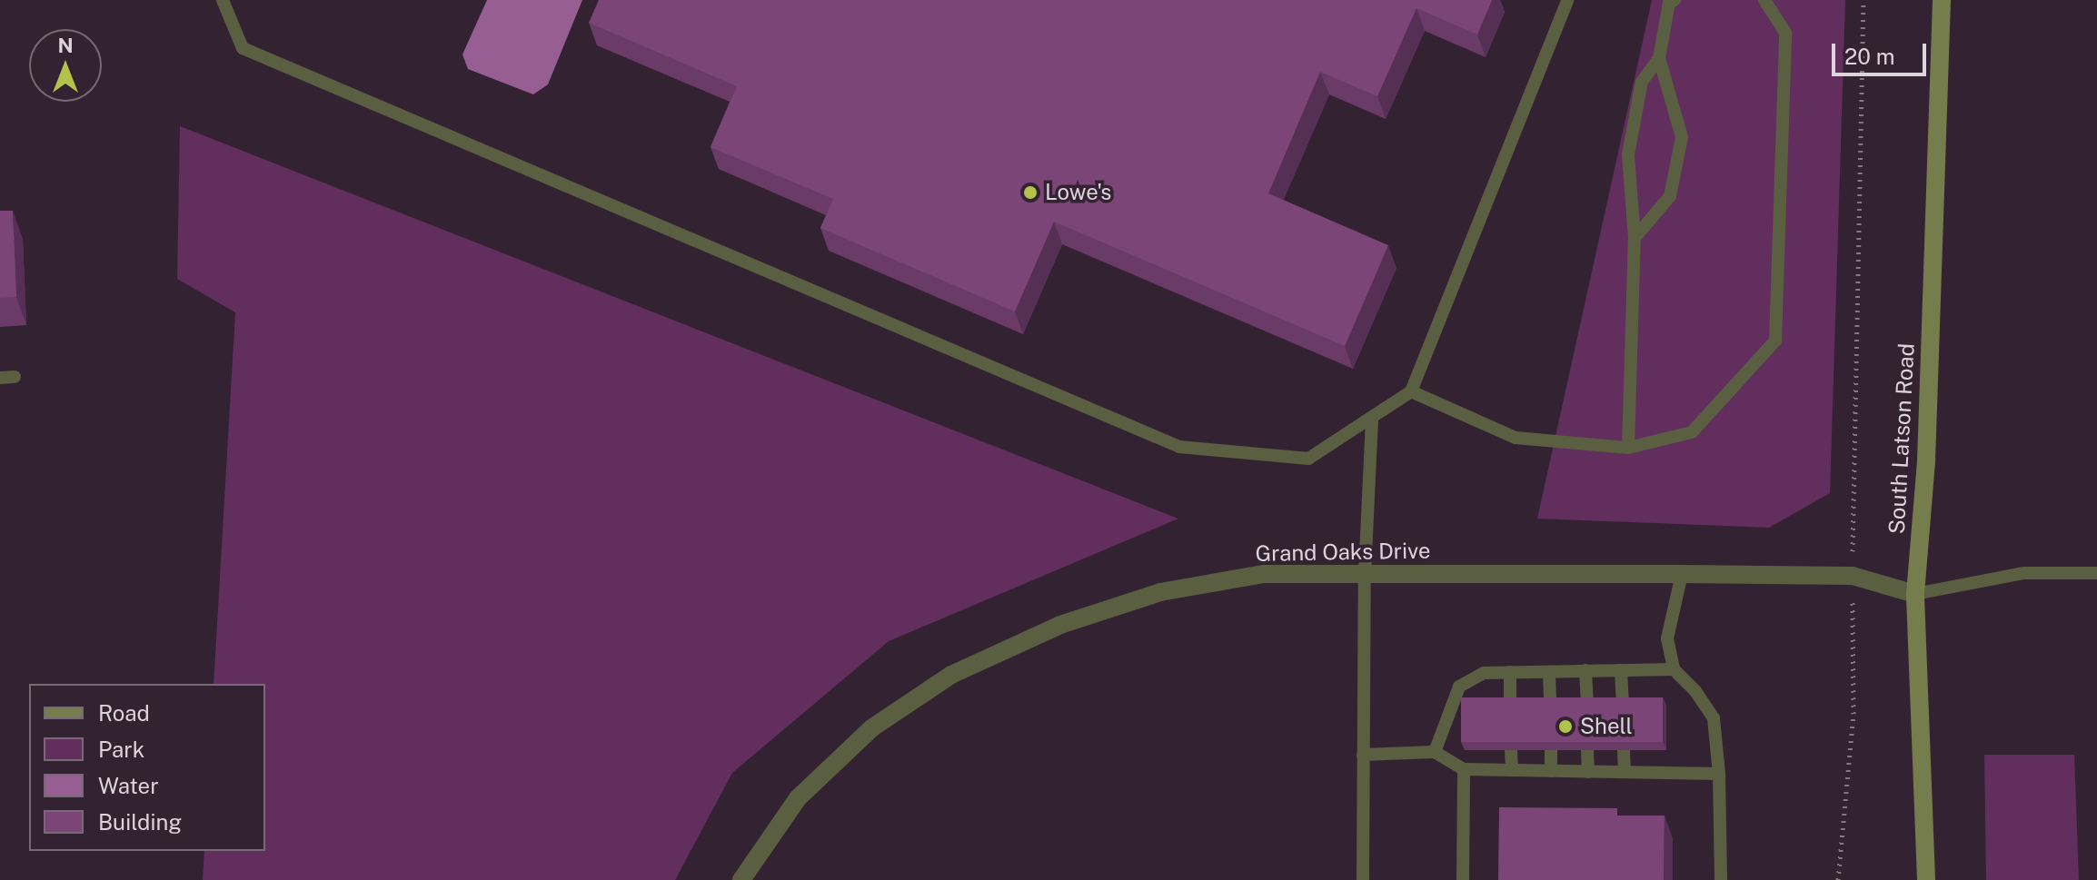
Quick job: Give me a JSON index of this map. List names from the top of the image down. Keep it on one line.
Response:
{"streets":{"main road":["South Latson Road"],"street":["Grand Oaks Drive"]},"crossings":[["South Latson Road","Grand Oaks Drive"]],"places":["Lowe's","Shell"],"legend":["Road","Park","Water","Building"],"scale_bar":"20 m","north":"top"}
